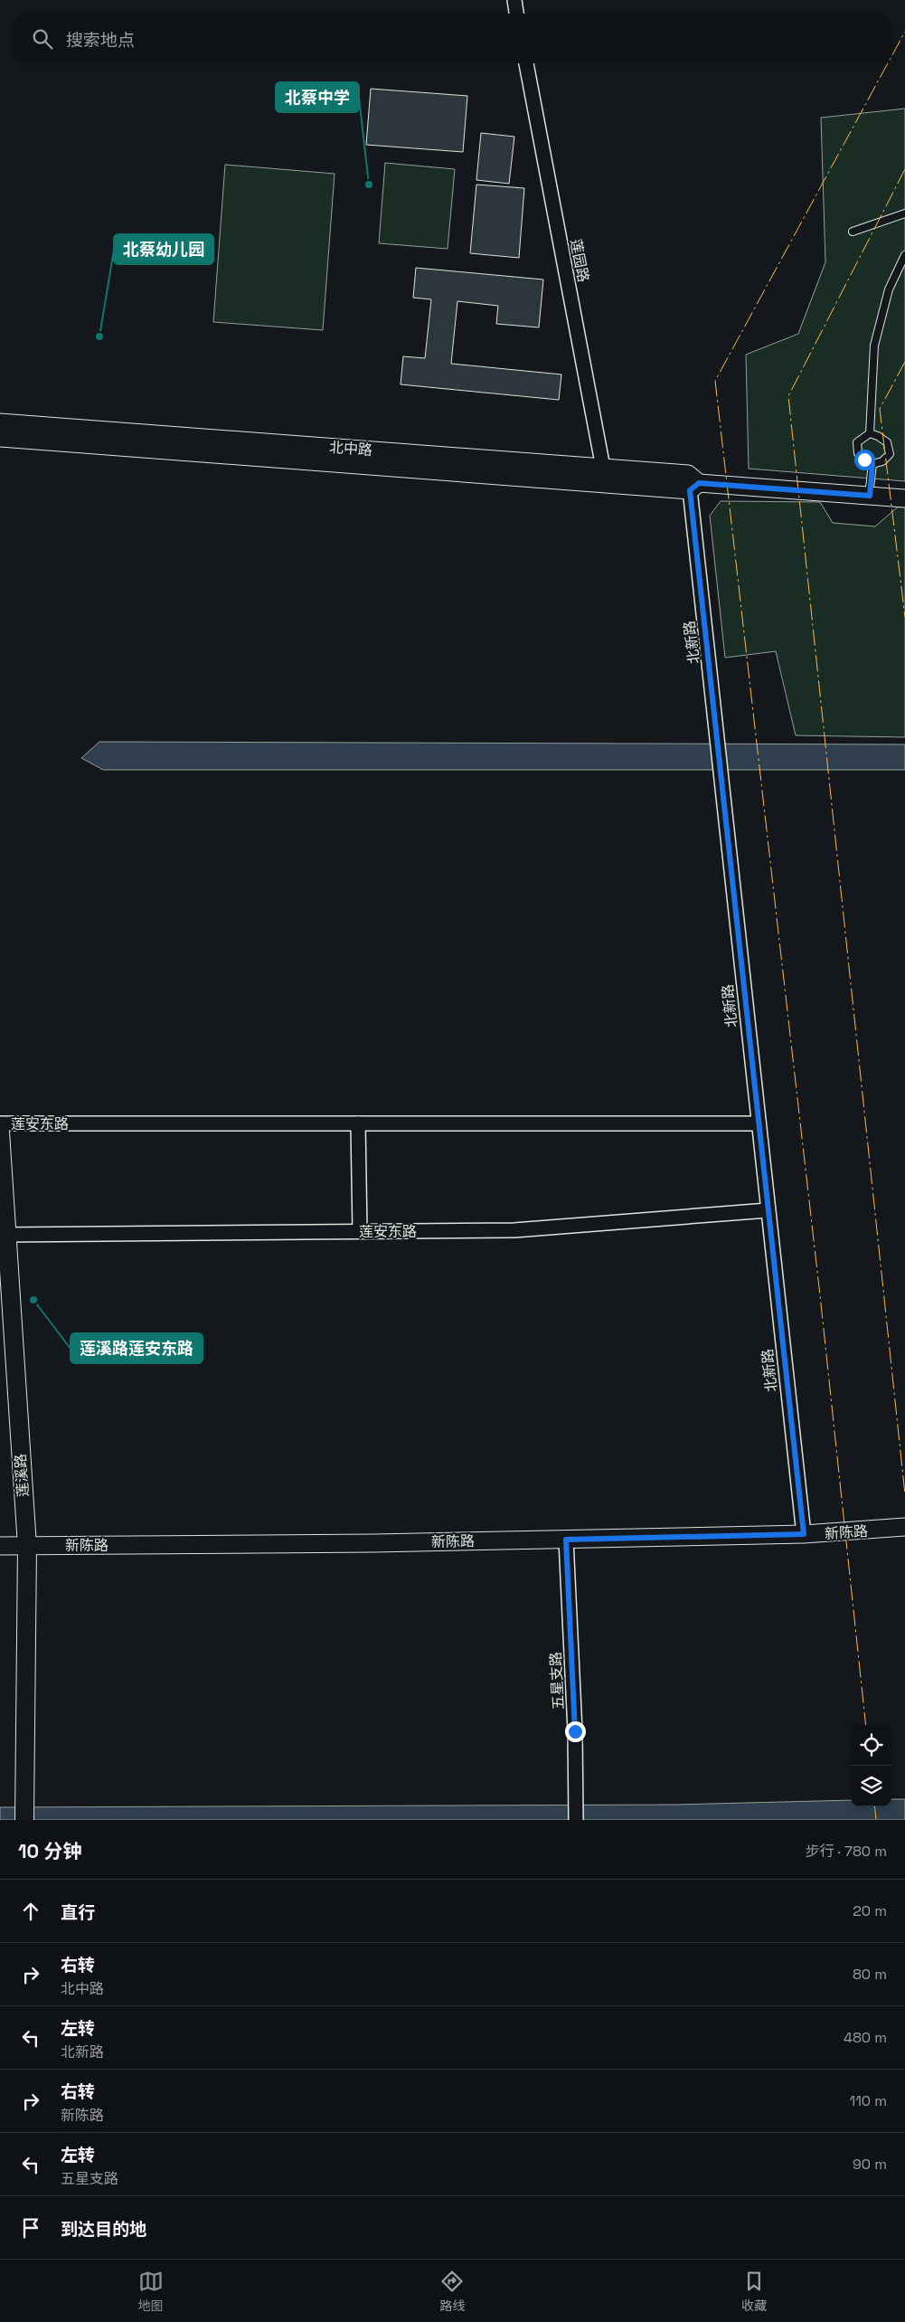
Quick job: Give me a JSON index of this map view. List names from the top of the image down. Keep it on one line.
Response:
{"streets":{"main road":["莲溪路"],"street":["莲园路","北中路","北新路","莲安东路","新陈路","五星支路"]},"crossings":[["莲园路","北中路"],["北中路","北新路"],["北新路","莲安东路"],["北新路","新陈路"],["莲安东路","莲溪路"],["莲溪路","新陈路"],["新陈路","五星支路"]],"places":["北蔡中学","北蔡幼儿园","莲溪路莲安东路"],"page":{"search":"搜索地点","heading":["10 分钟","步行 · 780 m"],"list":[["直行","20 m"],["右转","北中路","80 m"],["左转","北新路","480 m"],["右转","新陈路","110 m"],["左转","五星支路","90 m"],"到达目的地"],"nav":["地图","路线","收藏"]}}
